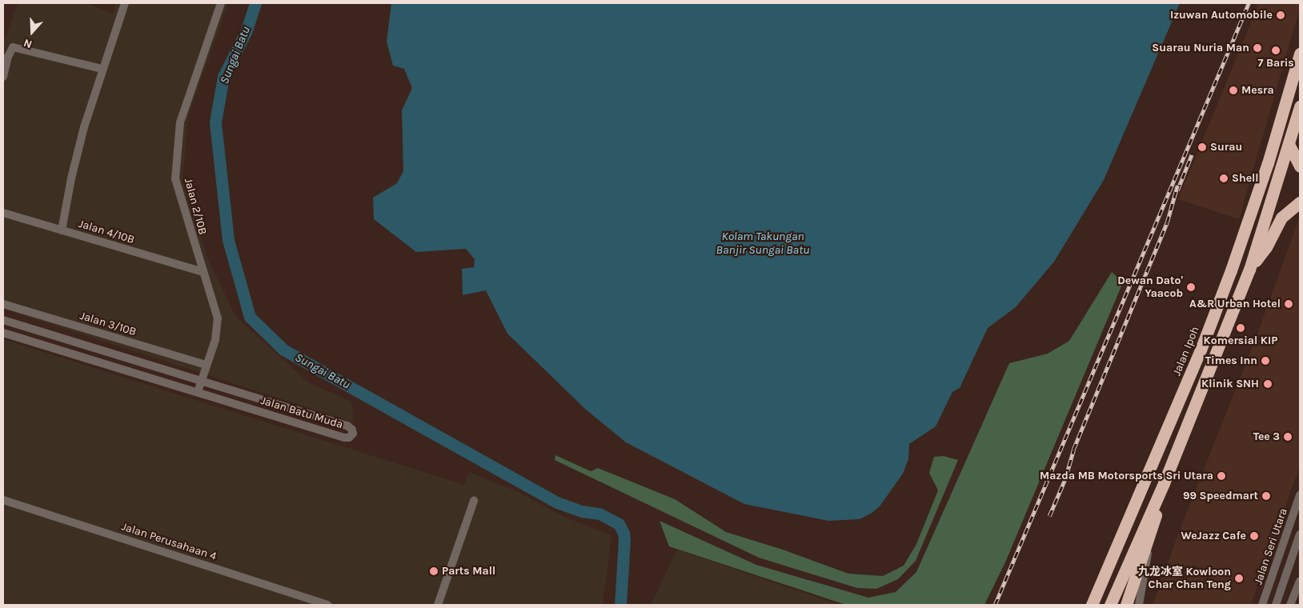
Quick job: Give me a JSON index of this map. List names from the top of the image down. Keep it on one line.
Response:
{"streets":{"highway":["Jalan Ipoh"],"street":["Jalan 2/10B","Jalan 4/10B","Jalan 3/10B","Jalan Batu Muda","Jalan Perusahaan 4","Jalan Seri Utara"]},"crossings":[["Jalan 2/10B","Jalan 4/10B"],["Jalan 2/10B","Jalan 3/10B"],["Jalan 2/10B","Jalan Batu Muda"]],"water":["Sungai Batu","Kolam Takungan Banjir Sungai Batu"],"places":["Izuwan Automobile","Suarau Nuria Man","7 Baris","Mesra","Surau","Shell","Dewan Dato' Yaacob","A&R Urban Hotel","Komersial KIP","Times Inn","Klinik SNH","Tee 3","Mazda MB Motorsports Sri Utara","99 Speedmart","WeJazz Cafe","Parts Mall","九龙冰室 Kowloon Char Chan Teng"],"north":"bottom"}
